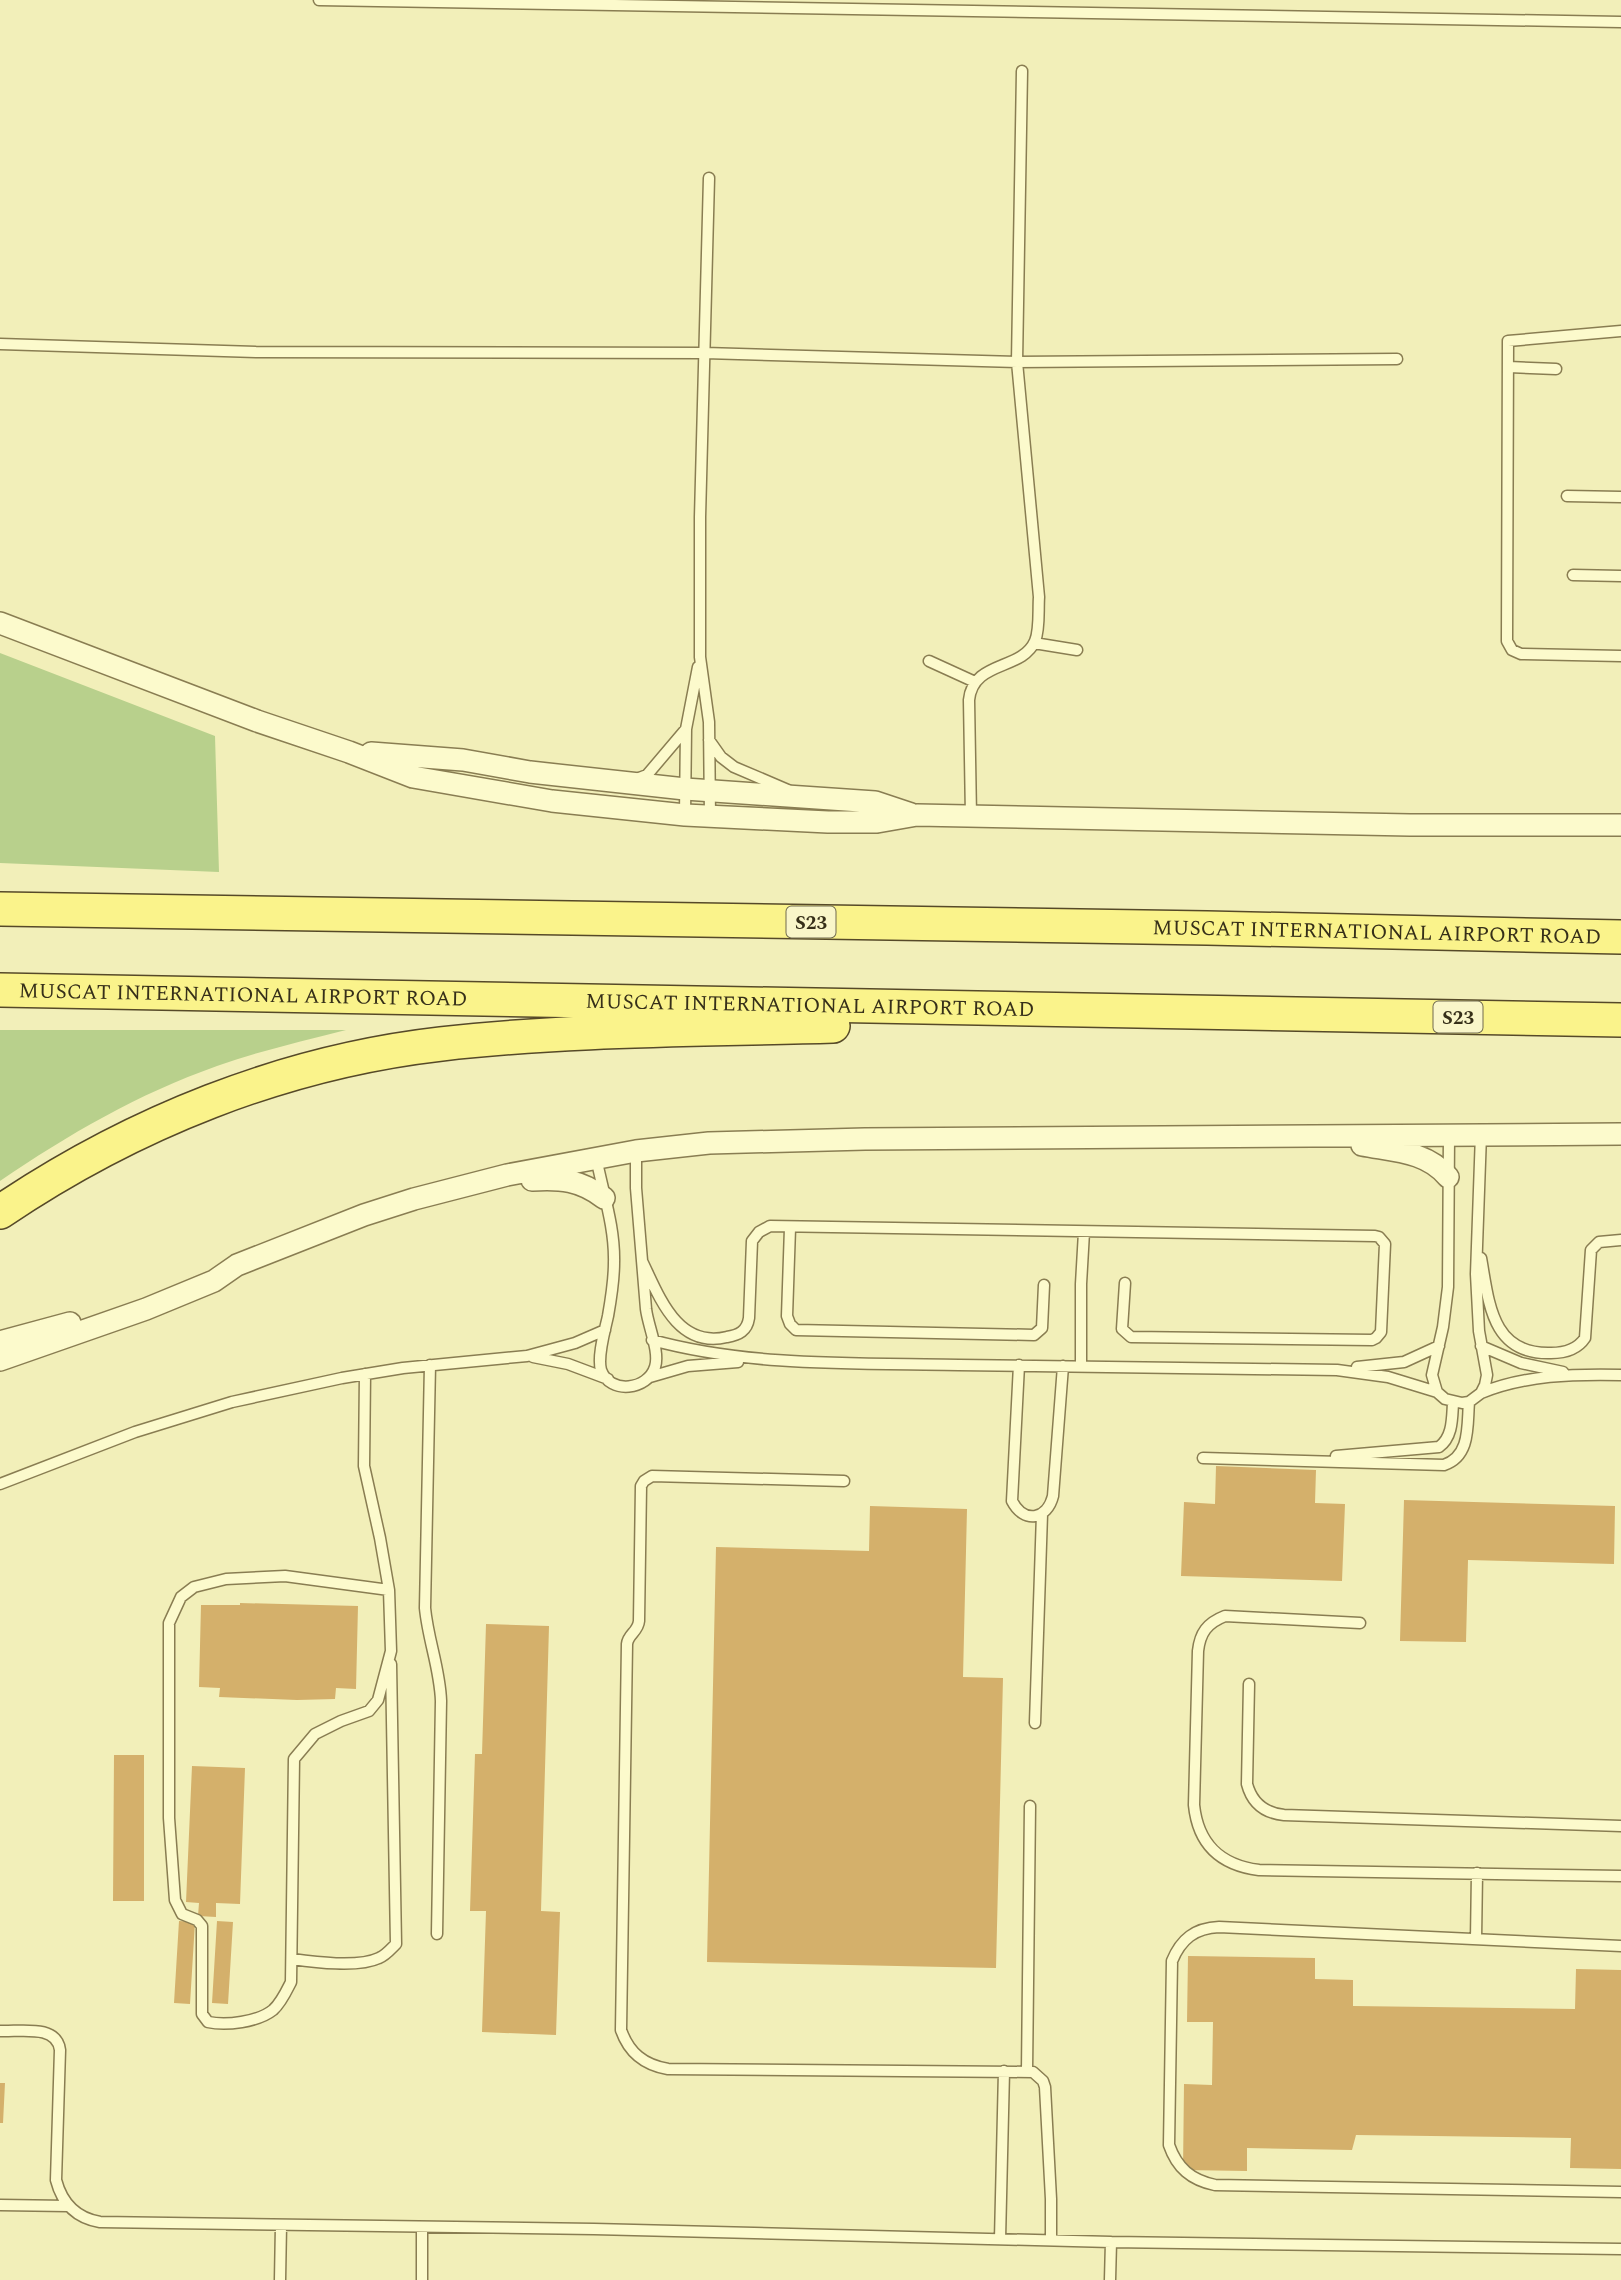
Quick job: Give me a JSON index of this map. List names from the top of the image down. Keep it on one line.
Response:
{"streets":{"main road":["S23","MUSCAT INTERNATIONAL AIRPORT ROAD"]}}
